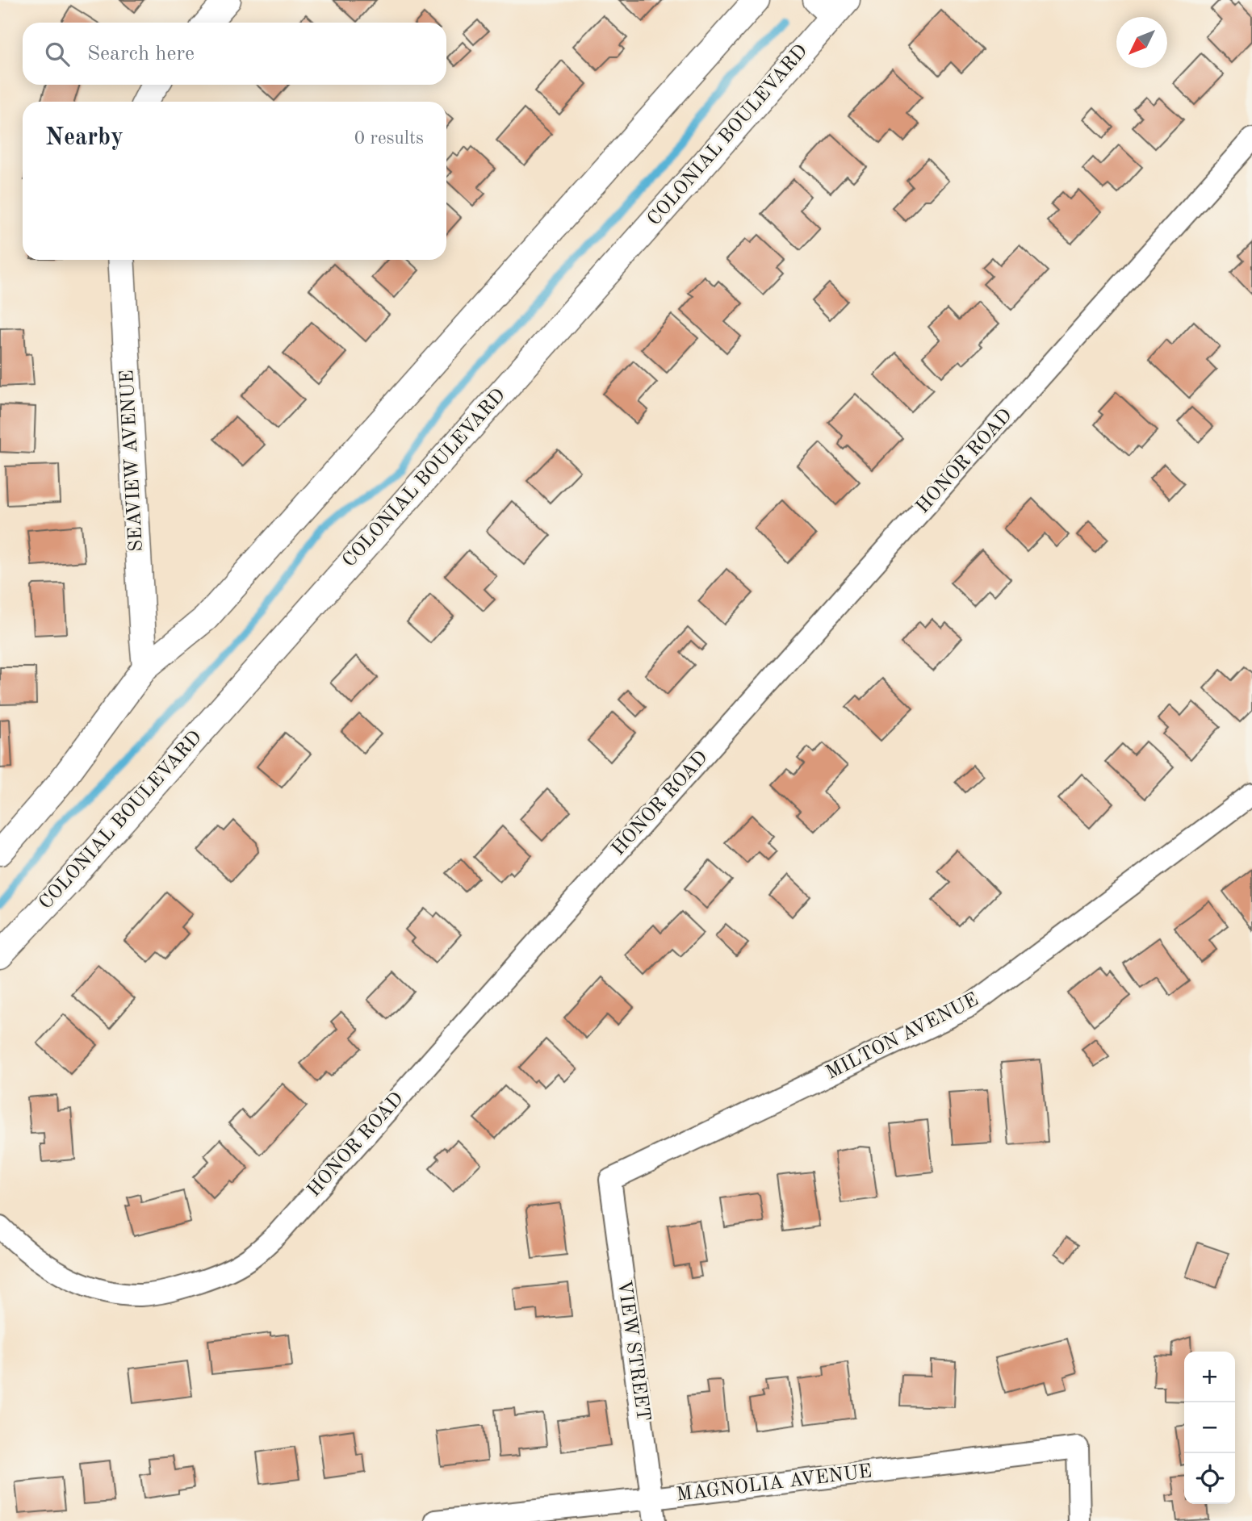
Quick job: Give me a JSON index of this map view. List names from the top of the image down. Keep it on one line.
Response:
{"streets":{"street":["COLONIAL BOULEVARD","SEAVIEW AVENUE","HONOR ROAD","MILTON AVENUE","VIEW STREET","MAGNOLIA AVENUE"]},"crossings":[["MILTON AVENUE","VIEW STREET"],["VIEW STREET","MAGNOLIA AVENUE"]],"north":"bottom left","page":{"search":"Search here","heading":["Nearby","0 results"],"map_buttons":["+","−"]}}
